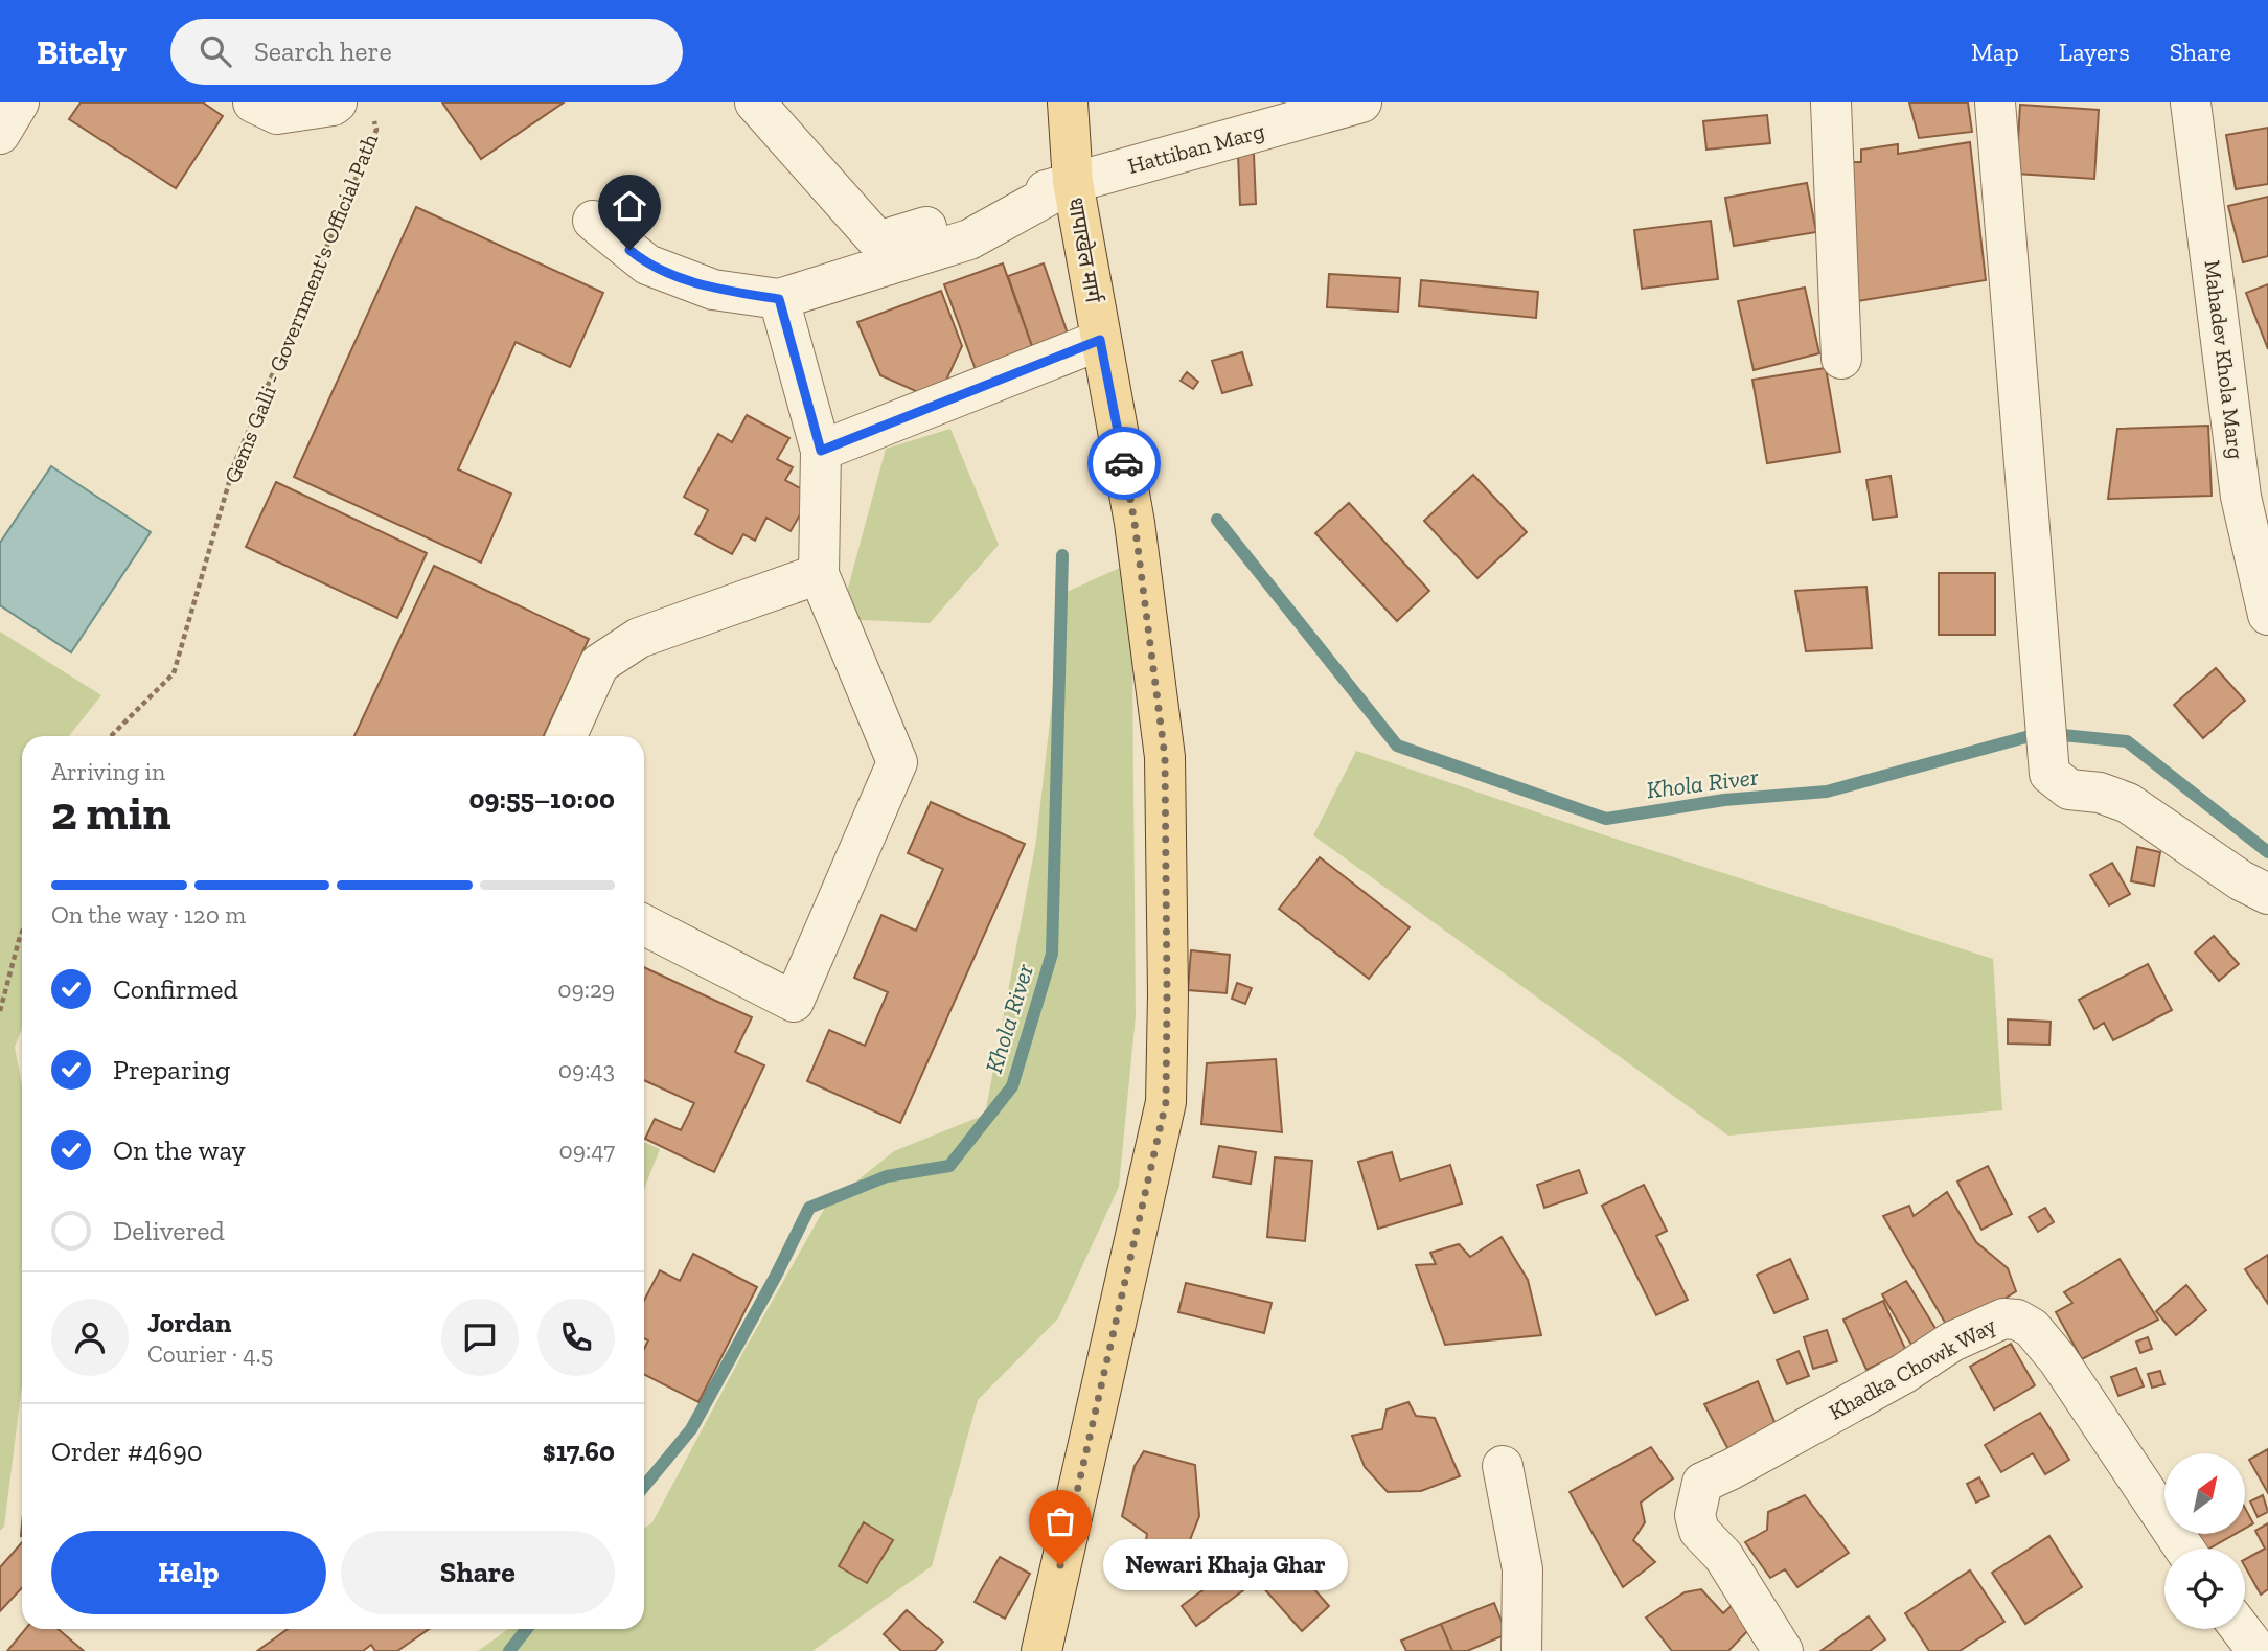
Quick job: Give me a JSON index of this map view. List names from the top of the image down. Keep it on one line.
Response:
{"streets":{"main road":["धापाखेल मार्ग"],"street":["Hattiban Marg","Mahadev Khola Marg","Khadka Chowk Way"],"path":["Gems Galli - Government's Official Path"]},"crossings":[["Hattiban Marg","धापाखेल मार्ग"]],"water":["Khola River"],"places":["Newari Khaja Ghar"],"north":"top right","page":{"header":"Bitely","search":"Search here","nav":["Map","Layers","Share"],"heading":["2 min","Arriving in","09:55–10:00"],"panel":["Jordan","Courier · 4.5","Order #4690","$17.60"],"bar":"On the way · 120 m","list":[["Confirmed","09:29"],["Preparing","09:43"],["On the way","09:47"],"Delivered"],"buttons":["Help","Share"],"bubble":"Newari Khaja Ghar"}}
